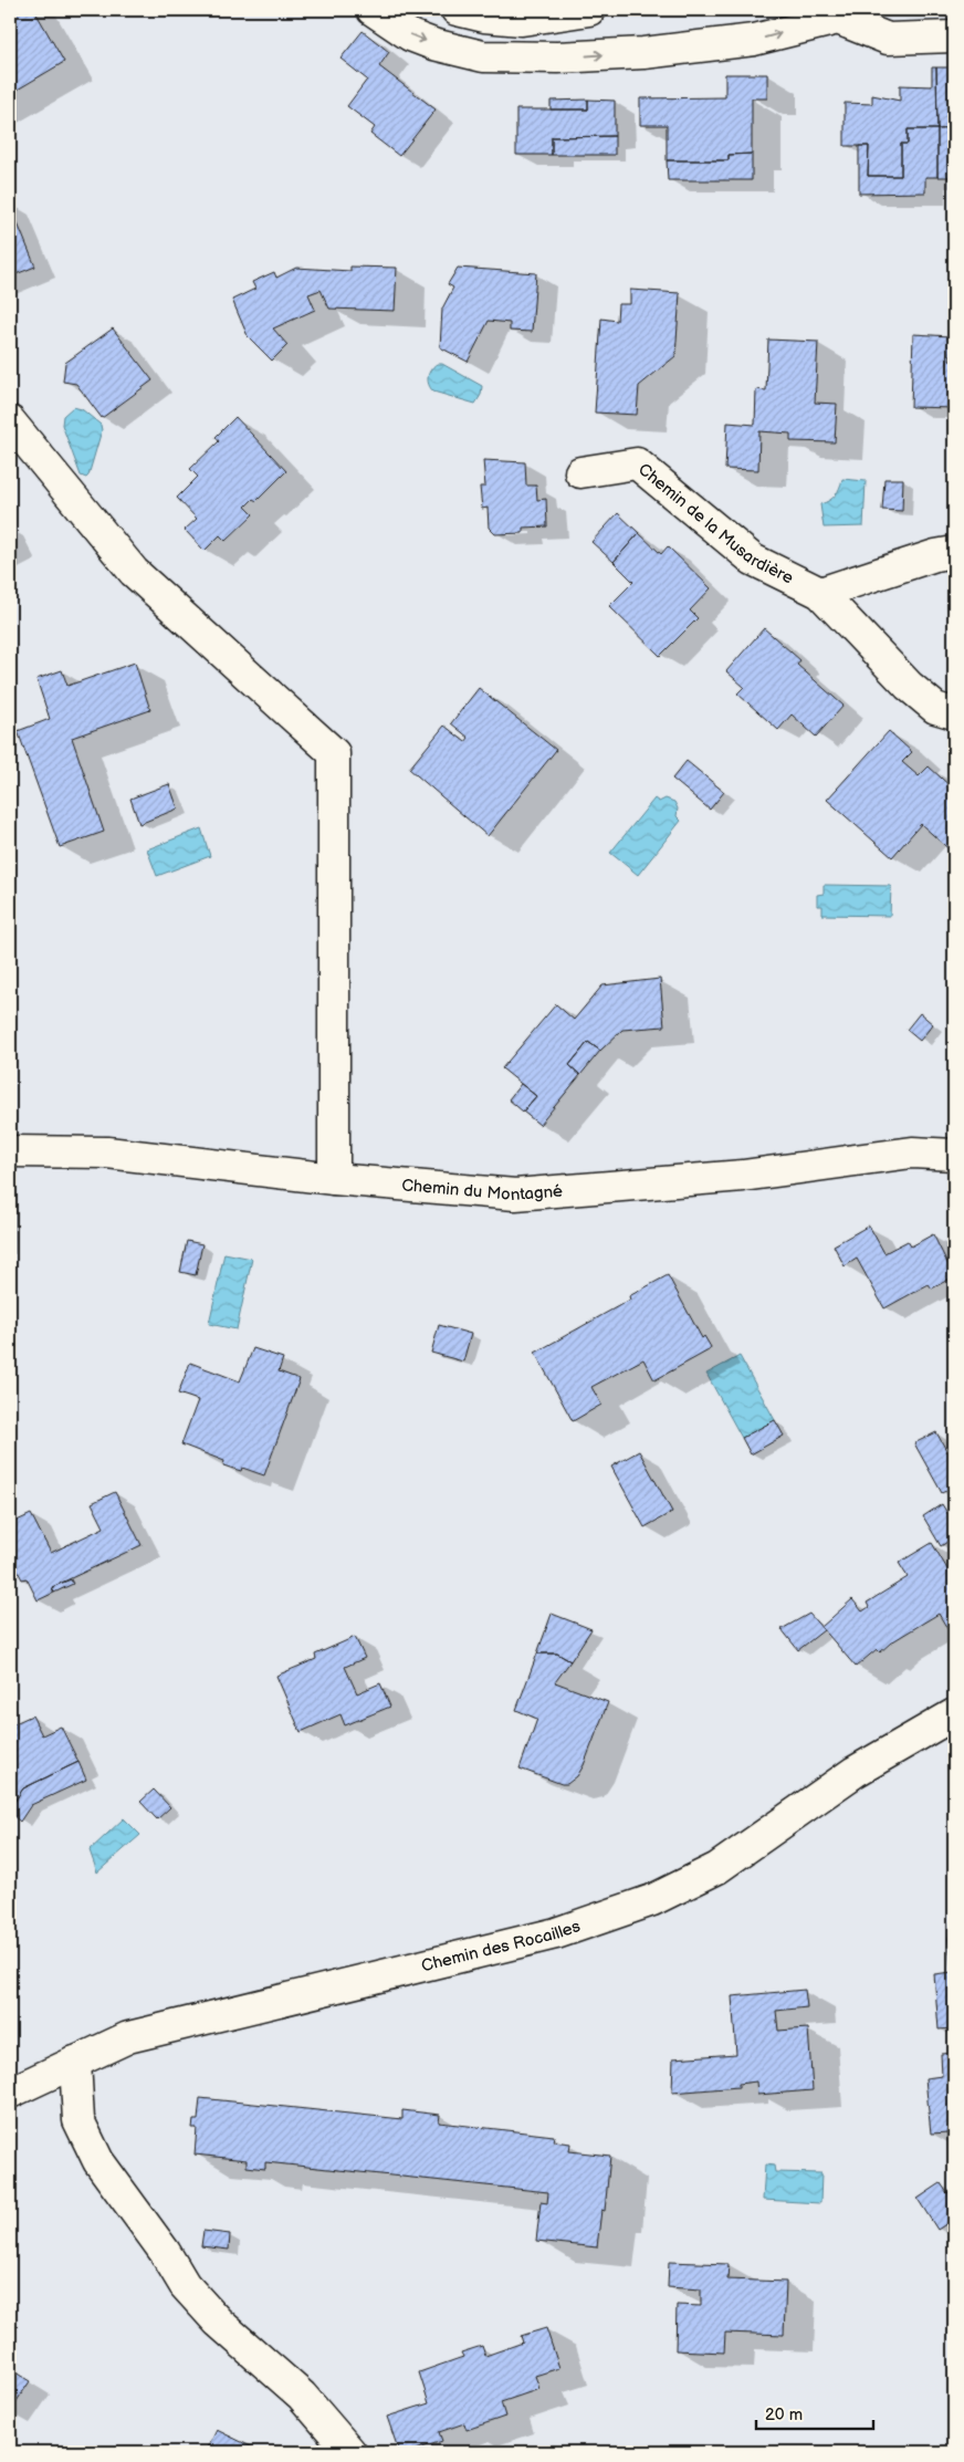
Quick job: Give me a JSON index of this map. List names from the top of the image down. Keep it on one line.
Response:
{"streets":{"street":["Chemin de la Musardière","Chemin du Montagné","Chemin des Rocailles"]},"scale_bar":"20 m"}
